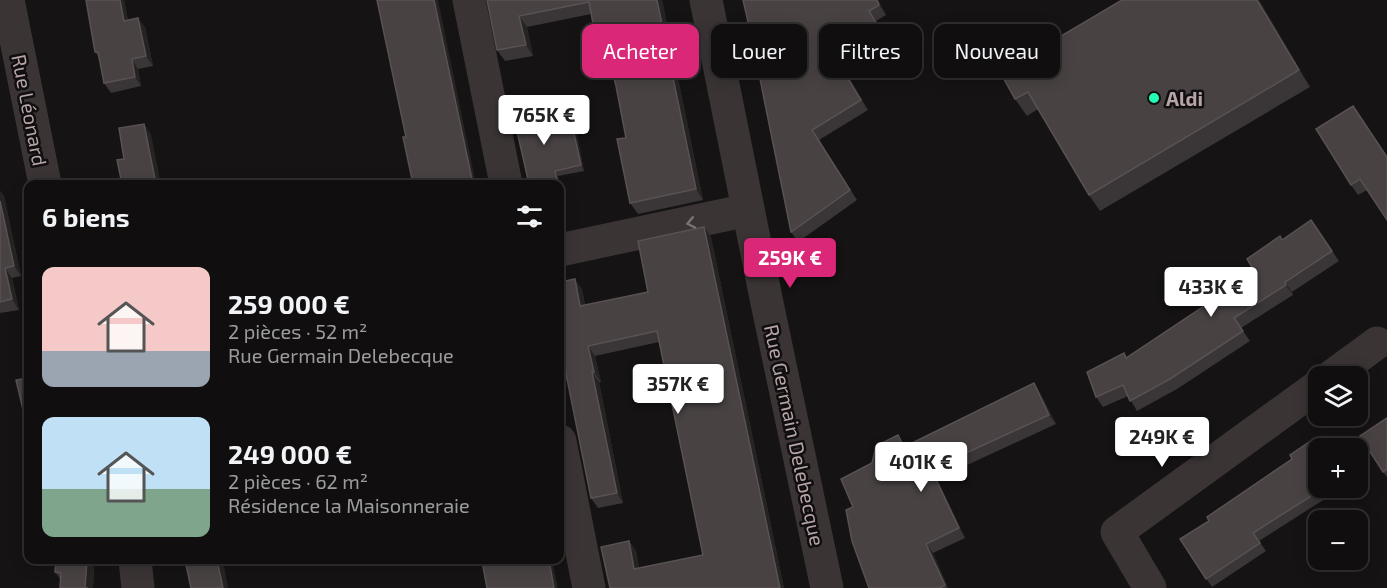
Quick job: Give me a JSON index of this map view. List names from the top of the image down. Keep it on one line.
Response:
{"streets":{"street":["Rue Léonard","Rue Germain Delebecque"]},"places":["Aldi"],"page":{"chip":["Acheter","Louer","Filtres","Nouveau"],"price":["765K €","259K €","433K €","357K €","249K €","401K €"],"heading":"6 biens","list":[{"name":"259 000 €","note":"2 pièces · 52 m² · Rue Germain Delebecque"},{"name":"249 000 €","note":"2 pièces · 62 m² · Résidence la Maisonneraie"}],"map_buttons":["+","−"]}}
